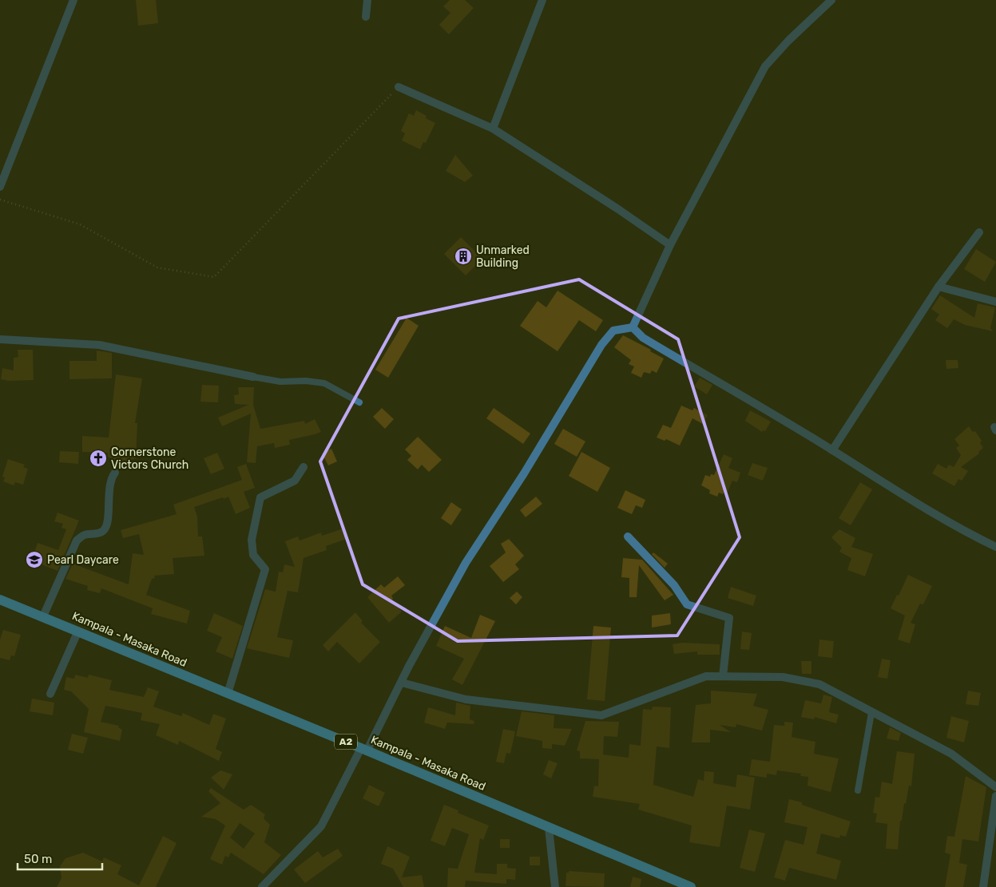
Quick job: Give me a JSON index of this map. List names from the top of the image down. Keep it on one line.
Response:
{"streets":{"main road":["Kampala - Masaka Road","A2"]},"places":{"building":["Unmarked Building"],"church":["Cornerstone Victors Church"],"school or university":["Pearl Daycare"]},"scale_bar":"50 m"}
